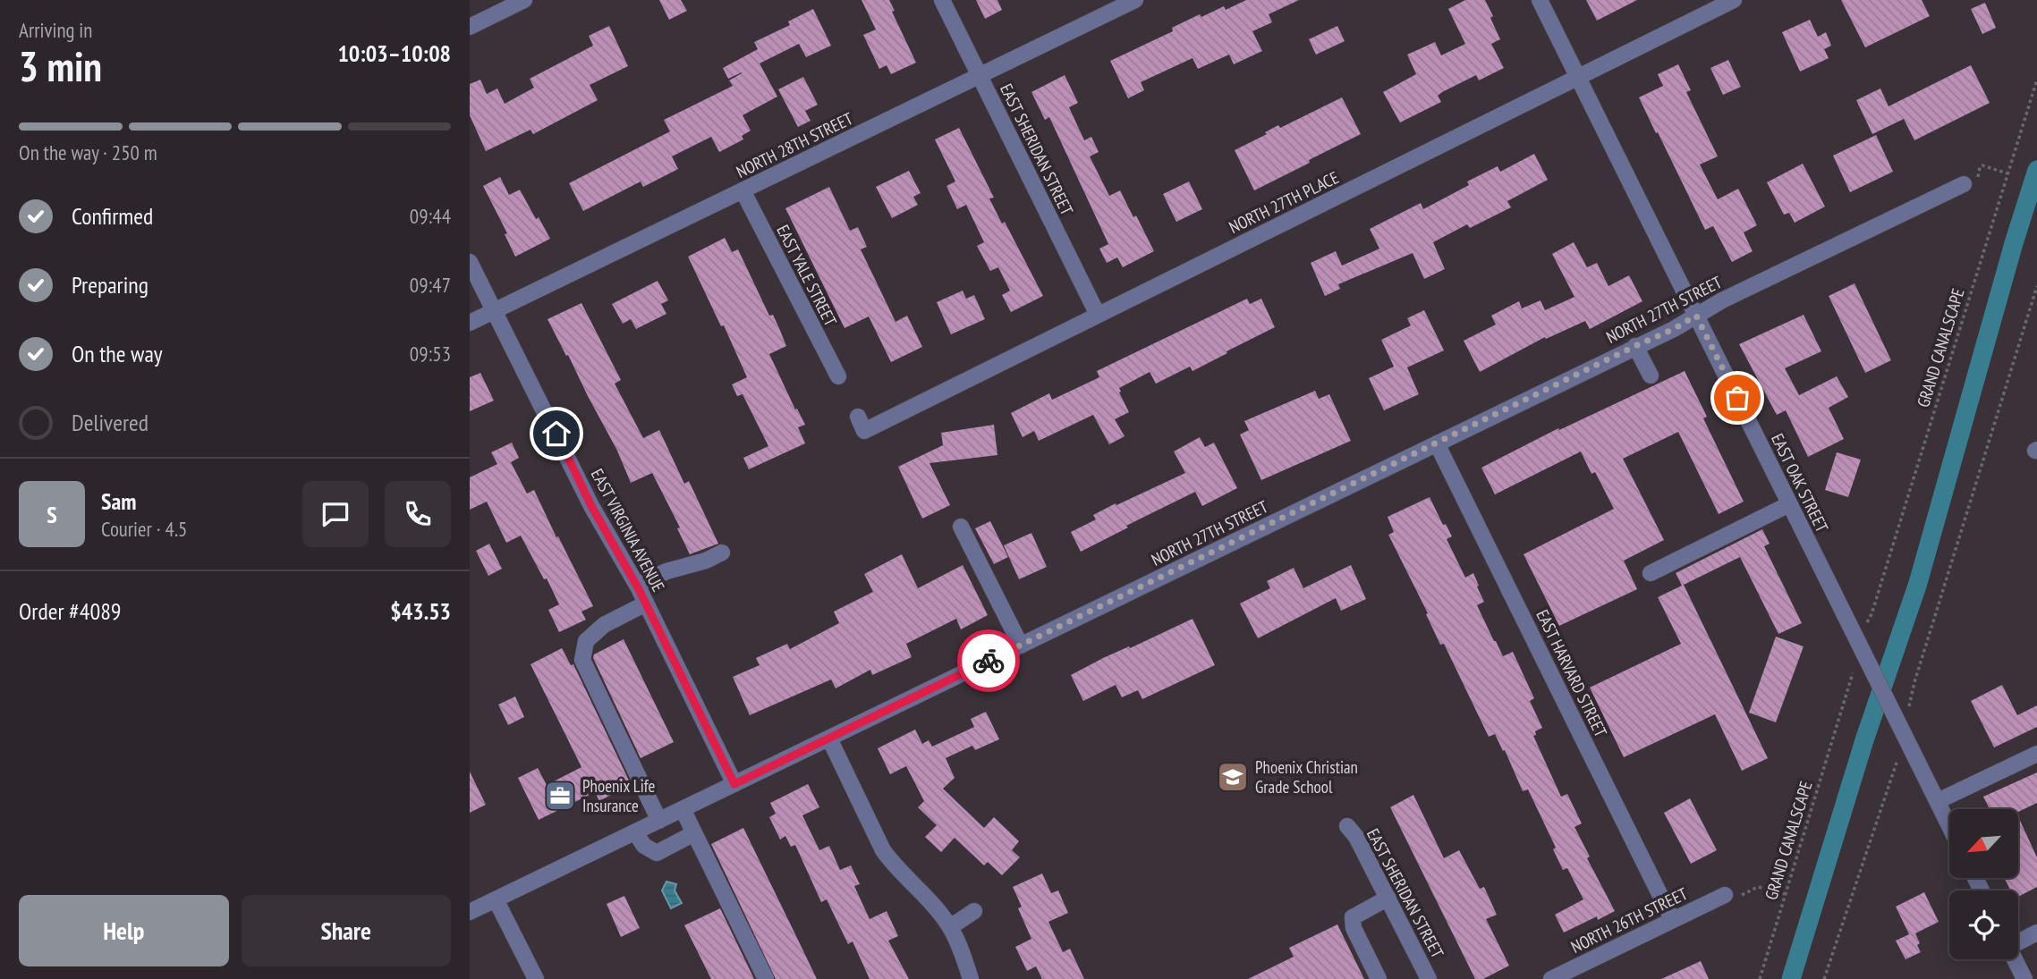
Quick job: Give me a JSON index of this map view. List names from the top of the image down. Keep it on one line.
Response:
{"streets":{"street":["NORTH 28TH STREET","EAST SHERIDAN STREET","NORTH 27TH PLACE","EAST YALE STREET","NORTH 27TH STREET","EAST OAK STREET","EAST VIRGINIA AVENUE","EAST HARVARD STREET","NORTH 26TH STREET"],"path":["GRAND CANALSCAPE"]},"crossings":[["NORTH 28TH STREET","EAST SHERIDAN STREET"],["NORTH 28TH STREET","EAST YALE STREET"],["NORTH 28TH STREET","EAST VIRGINIA AVENUE"],["EAST SHERIDAN STREET","NORTH 27TH PLACE"],["NORTH 27TH PLACE","EAST OAK STREET"],["NORTH 27TH STREET","EAST OAK STREET"],["NORTH 27TH STREET","EAST VIRGINIA AVENUE"],["NORTH 27TH STREET","EAST HARVARD STREET"],["EAST HARVARD STREET","NORTH 26TH STREET"]],"places":{"school or university":["Phoenix Christian Grade School"],"office":["Phoenix Life Insurance"]},"north":"bottom left","page":{"heading":["3 min","Arriving in","10:03–10:08"],"panel":["Sam","Courier · 4.5","Order #4089","$43.53"],"bar":"On the way · 250 m","list":[["Confirmed","09:44"],["Preparing","09:47"],["On the way","09:53"],"Delivered"],"round":"S","buttons":["Help","Share"]}}
